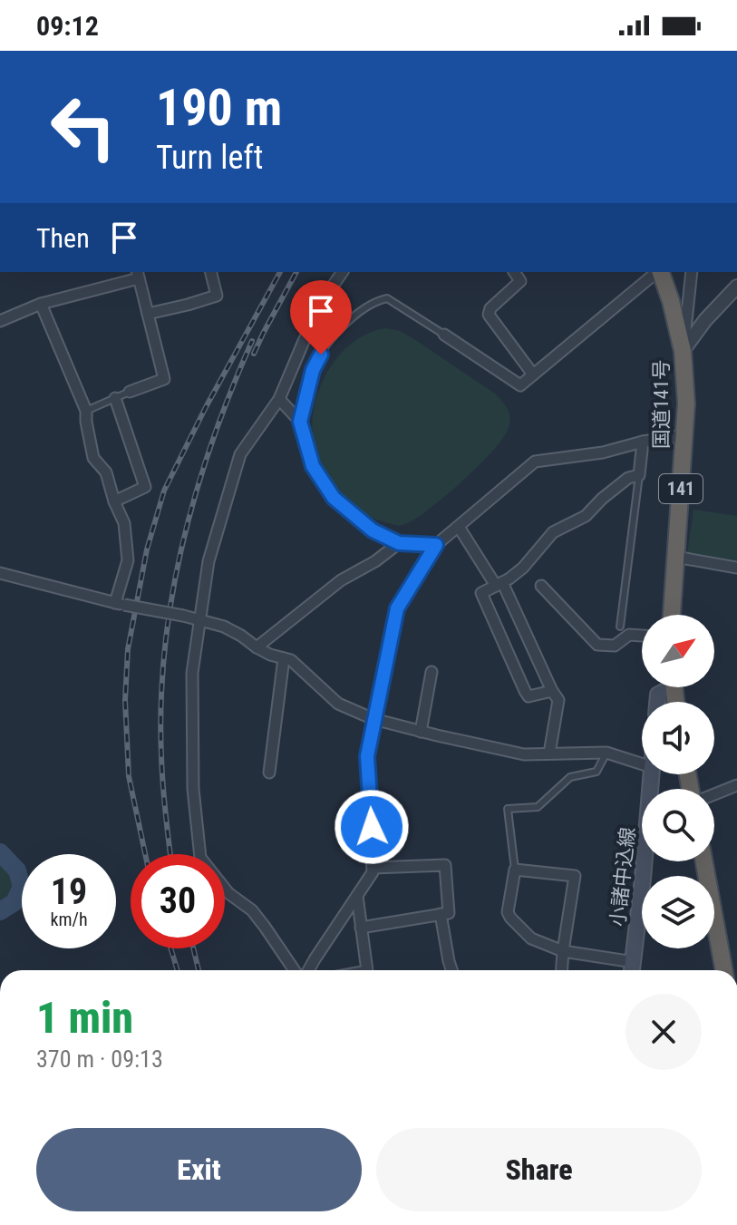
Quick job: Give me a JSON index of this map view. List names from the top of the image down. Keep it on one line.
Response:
{"streets":{"highway":["国道141号","141"],"main road":["小諸中込線"]},"north":"top right","page":{"status":"09:12","turn":["190 m","Turn left"],"then":"Then","speed":"19 km/h","limit":"30","heading":["1 min","370 m · 09:13"],"buttons":["Exit","Share"]}}
